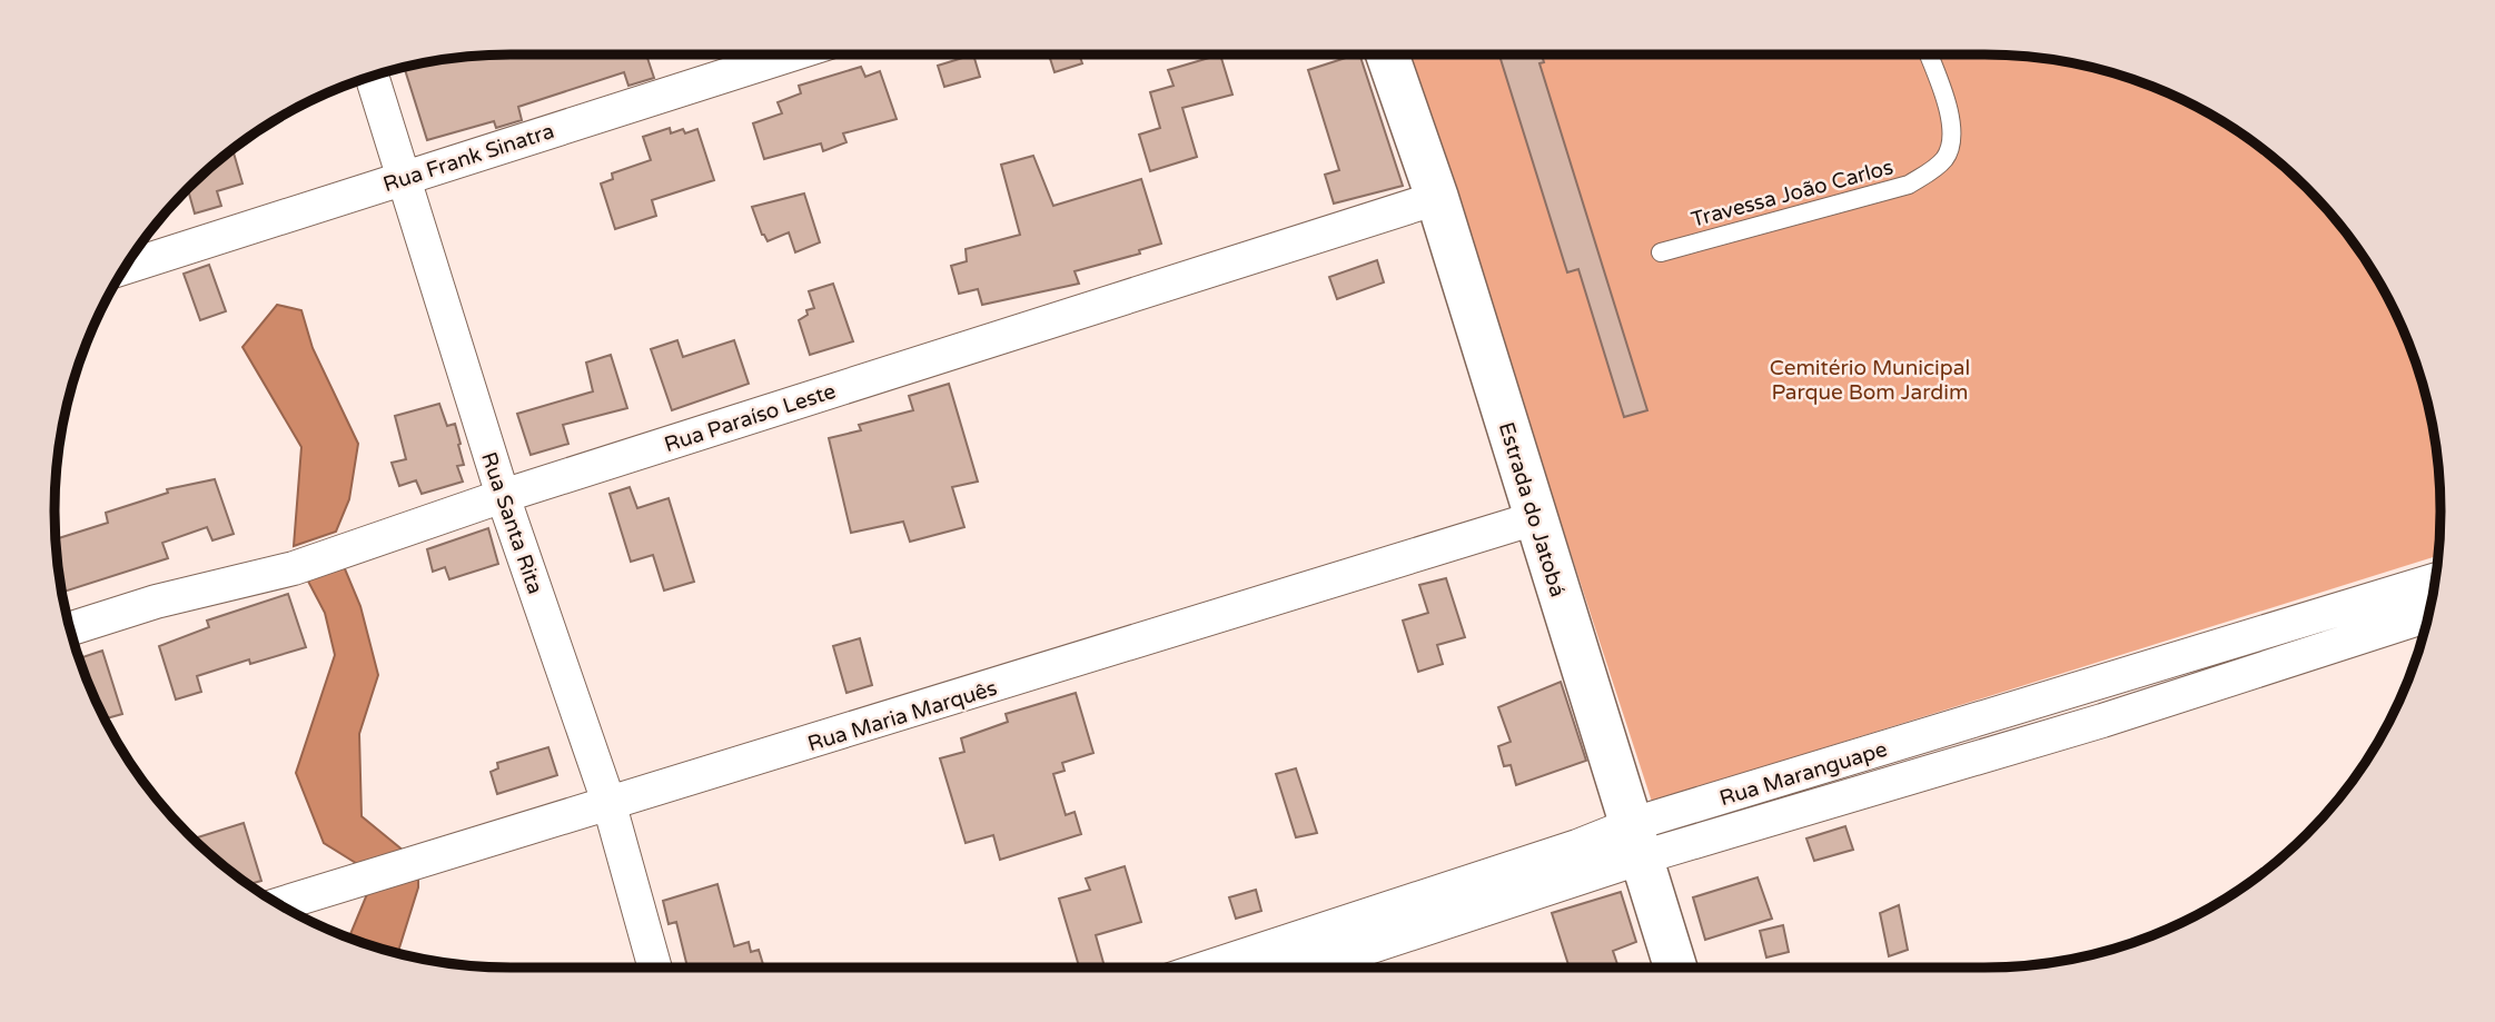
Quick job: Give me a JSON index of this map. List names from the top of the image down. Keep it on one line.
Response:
{"streets":{"street":["Rua Frank Sinatra","Rua Paraíso Leste","Estrada do Jatobá","Rua Santa Rita","Rua Maria Marquês","Rua Maranguape"],"lane":["Travessa João Carlos"]},"crossings":[["Rua Frank Sinatra","Rua Santa Rita"],["Rua Paraíso Leste","Estrada do Jatobá"],["Rua Paraíso Leste","Rua Santa Rita"],["Estrada do Jatobá","Rua Maria Marquês"],["Estrada do Jatobá","Rua Maranguape"],["Rua Santa Rita","Rua Maria Marquês"]],"parks":["Cemitério Municipal Parque Bom Jardim"]}
